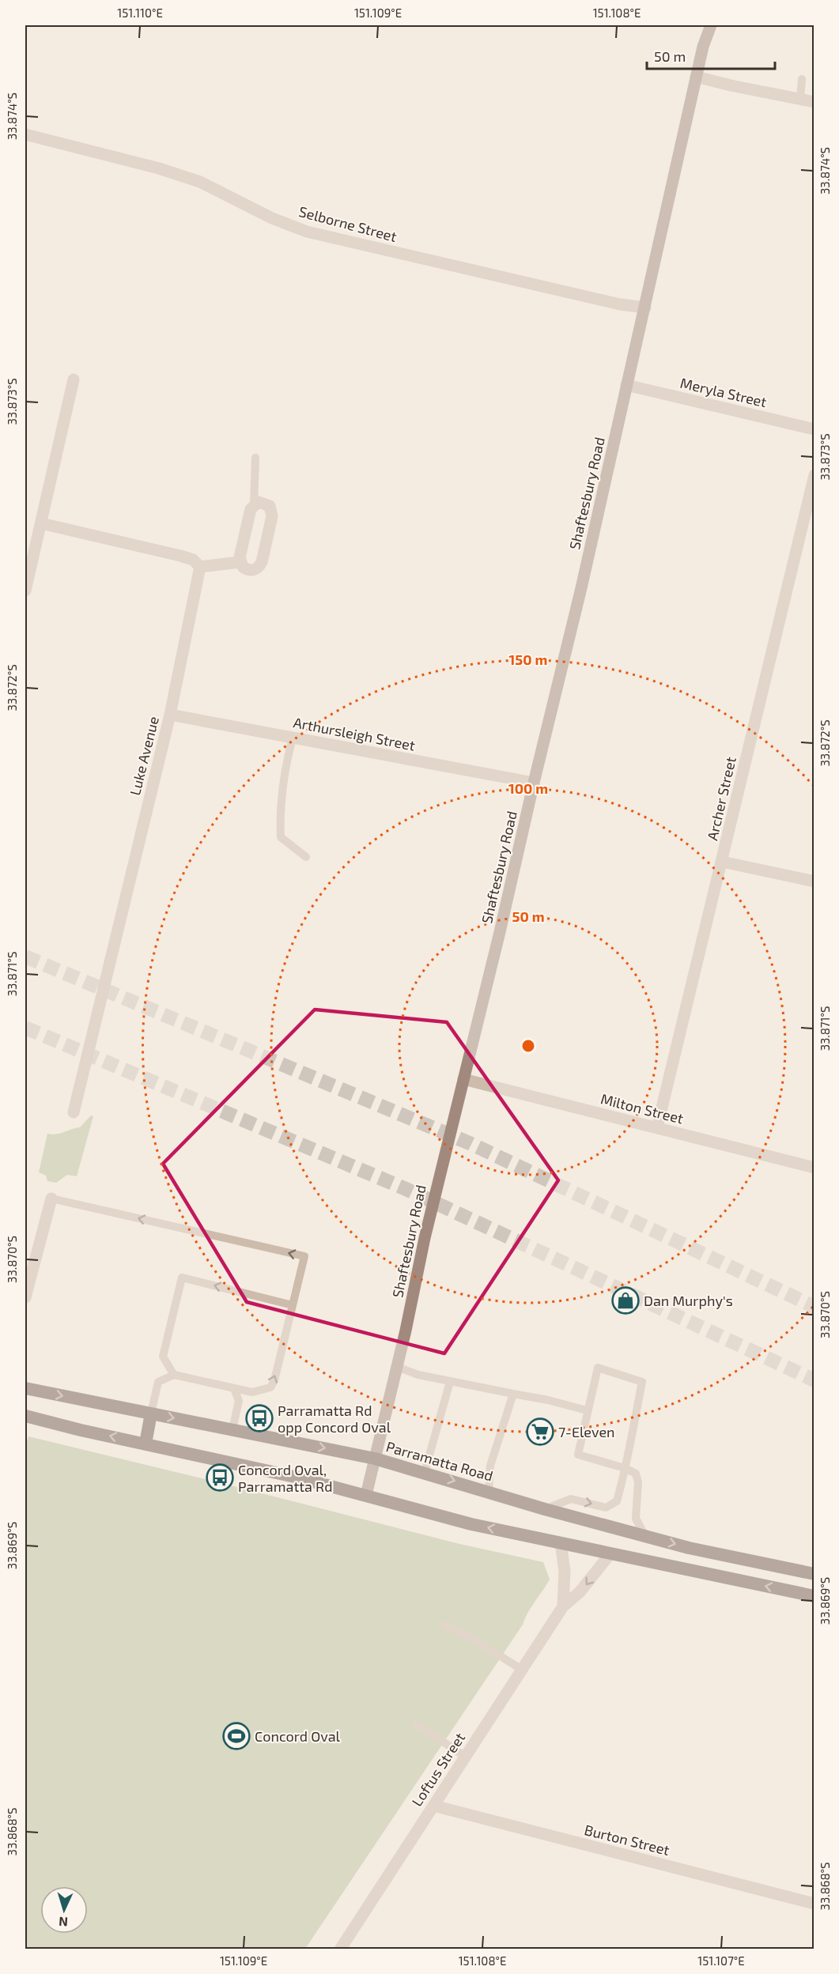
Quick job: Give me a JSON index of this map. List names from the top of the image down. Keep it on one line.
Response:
{"streets":{"highway":["Parramatta Road"],"main road":["Shaftesbury Road"],"street":["Selborne Street","Meryla Street","Arthursleigh Street","Luke Avenue","Archer Street","Milton Street","Loftus Street","Burton Street"]},"crossings":[["Selborne Street","Shaftesbury Road"],["Meryla Street","Shaftesbury Road"],["Shaftesbury Road","Arthursleigh Street"],["Shaftesbury Road","Milton Street"],["Shaftesbury Road","Parramatta Road"],["Arthursleigh Street","Luke Avenue"],["Archer Street","Milton Street"],["Loftus Street","Burton Street"]],"places":{"shop":["Dan Murphy's"],"bus stop":["Parramatta Rd opp Concord Oval","Concord Oval, Parramatta Rd"],"supermarket":["7-Eleven"],"sports":["Concord Oval"]},"scale_bar":"50 m","north":"bottom","coordinates":["151.110°E","151.109°E","151.108°E","33.874°S","33.873°S","33.872°S","33.871°S","33.870°S","33.869°S","33.868°S","151.107°E"],"rings":["150 m","100 m","50 m"]}
